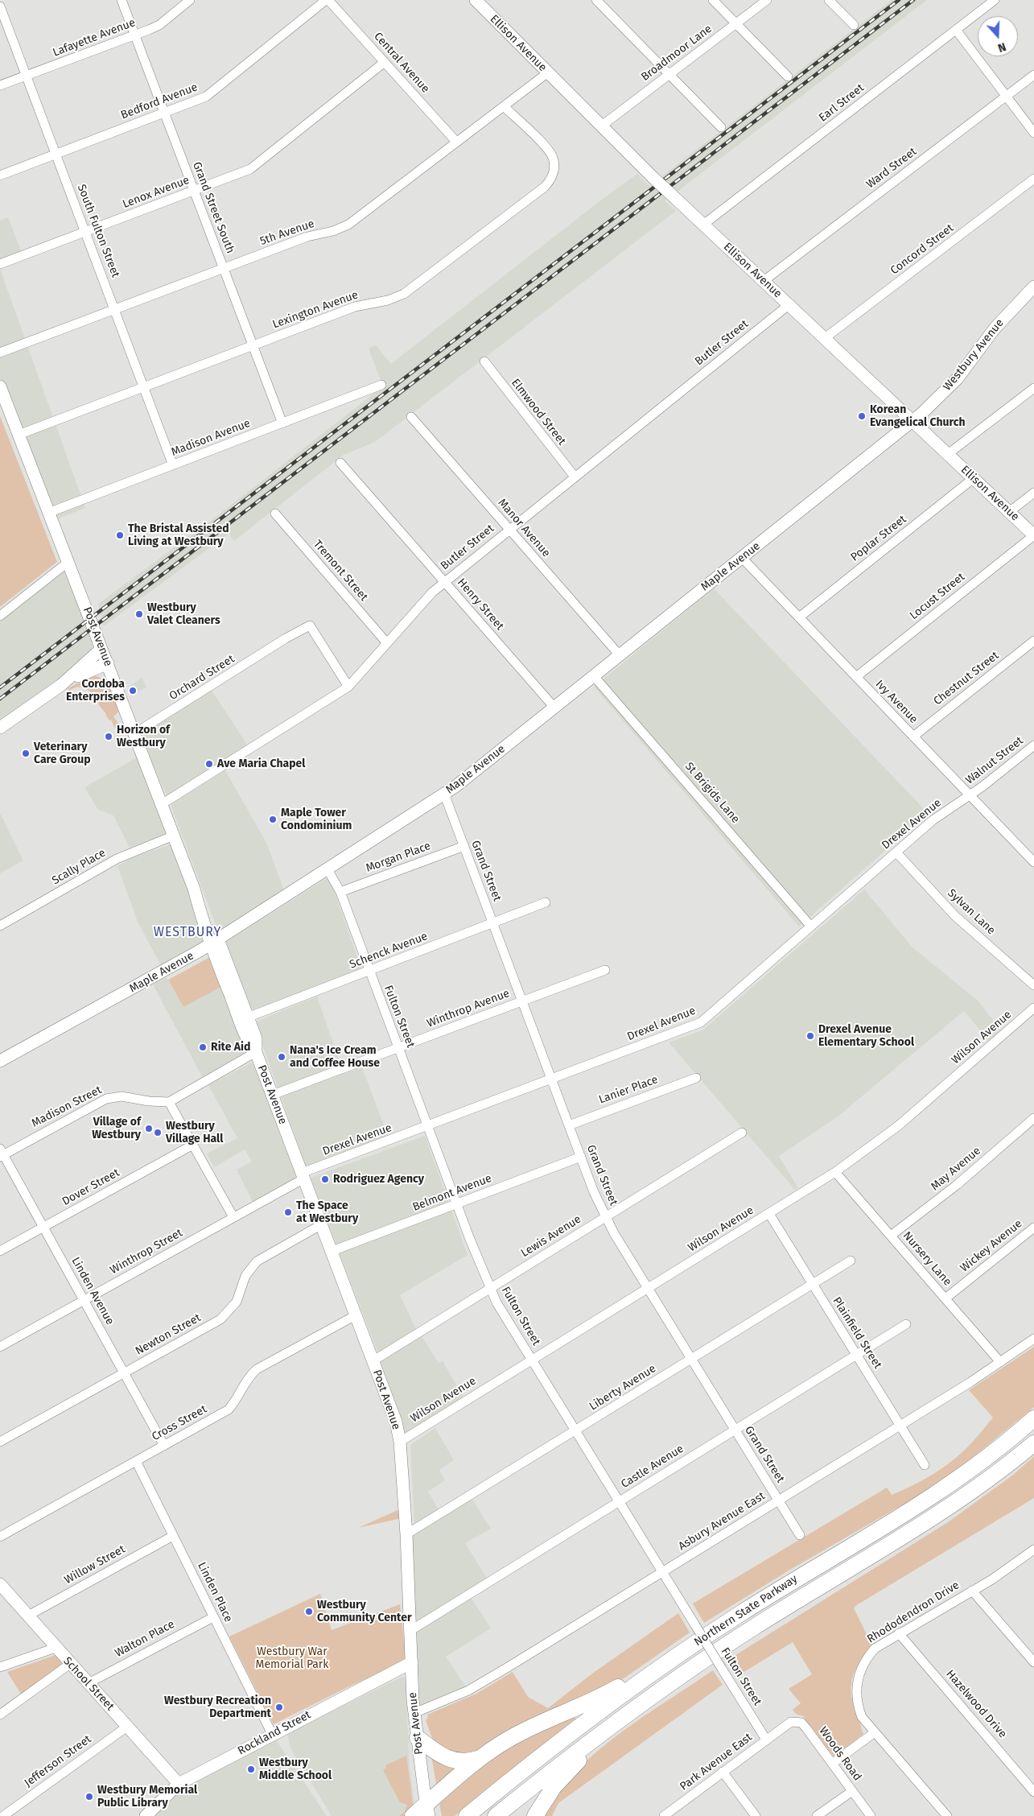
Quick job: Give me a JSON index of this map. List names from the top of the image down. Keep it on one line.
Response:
{"streets":{"highway":["Northern State Parkway"],"main road":["Ellison Avenue","Westbury Avenue","Maple Avenue","Post Avenue","School Street","Rockland Street"],"street":["Lafayette Avenue","Broadmoor Lane","Central Avenue","Bedford Avenue","Earl Street","Ward Street","Lenox Avenue","Grand Street South","South Fulton Street","5th Avenue","Concord Street","Lexington Avenue","Butler Street","Elmwood Street","Madison Avenue","Manor Avenue","Poplar Street","Tremont Street","Locust Street","Henry Street","Orchard Street","Chestnut Street","Ivy Avenue","Walnut Street","St Brigids Lane","Drexel Avenue","Morgan Place","Scally Place","Grand Street","Sylvan Lane","Schenck Avenue","Winthrop Avenue","Fulton Street","Wilson Avenue","Lanier Place","Madison Street","May Avenue","Dover Street","Belmont Avenue","Lewis Avenue","Wickey Avenue","Winthrop Street","Nursery Lane","Linden Avenue","Plainfield Street","Newton Street","Liberty Avenue","Cross Street","Castle Avenue","Asbury Avenue East","Willow Street","Linden Place","Rhododendron Drive","Walton Place","Hazelwood Drive","Woods Road","Jefferson Street","Park Avenue East"]},"crossings":[["Lafayette Avenue","Grand Street South"],["Lafayette Avenue","South Fulton Street"],["Ellison Avenue","Broadmoor Lane"],["Ellison Avenue","Earl Street"],["Ellison Avenue","Ward Street"],["Ellison Avenue","5th Avenue"],["Ellison Avenue","Concord Street"],["Ellison Avenue","Butler Street"],["Ellison Avenue","Westbury Avenue"],["Ellison Avenue","Poplar Street"],["Ellison Avenue","Maple Avenue"],["Ellison Avenue","Locust Street"],["Central Avenue","Bedford Avenue"],["Central Avenue","Lenox Avenue"],["Central Avenue","5th Avenue"],["Bedford Avenue","Grand Street South"],["Bedford Avenue","South Fulton Street"],["Lenox Avenue","Grand Street South"],["Lenox Avenue","South Fulton Street"],["Grand Street South","5th Avenue"],["Grand Street South","Lexington Avenue"],["Grand Street South","Madison Avenue"],["South Fulton Street","5th Avenue"],["South Fulton Street","Lexington Avenue"],["South Fulton Street","Madison Avenue"],["5th Avenue","Lexington Avenue"],["Lexington Avenue","Post Avenue"],["Butler Street","Elmwood Street"],["Butler Street","Manor Avenue"],["Butler Street","Tremont Street"],["Butler Street","Henry Street"],["Butler Street","Post Avenue"],["Butler Street","Orchard Street"],["Westbury Avenue","Maple Avenue"],["Madison Avenue","Post Avenue"],["Manor Avenue","Maple Avenue"],["Poplar Street","Ivy Avenue"],["Maple Avenue","Henry Street"],["Maple Avenue","Post Avenue"],["Maple Avenue","Ivy Avenue"],["Maple Avenue","St Brigids Lane"],["Maple Avenue","Grand Street"],["Maple Avenue","Fulton Street"],["Locust Street","Ivy Avenue"],["Post Avenue","Orchard Street"],["Post Avenue","Drexel Avenue"],["Post Avenue","Scally Place"],["Post Avenue","Schenck Avenue"],["Post Avenue","Winthrop Avenue"],["Post Avenue","Wilson Avenue"],["Post Avenue","Belmont Avenue"],["Post Avenue","Lewis Avenue"],["Post Avenue","Winthrop Street"],["Post Avenue","Newton Street"],["Post Avenue","Liberty Avenue"],["Post Avenue","Cross Street"],["Post Avenue","Castle Avenue"],["Post Avenue","Asbury Avenue East"],["Post Avenue","Rockland Street"],["Chestnut Street","Ivy Avenue"],["Ivy Avenue","Walnut Street"],["Ivy Avenue","Drexel Avenue"],["Walnut Street","Drexel Avenue"],["St Brigids Lane","Drexel Avenue"],["Drexel Avenue","Grand Street"],["Drexel Avenue","Sylvan Lane"],["Drexel Avenue","Fulton Street"],["Drexel Avenue","Winthrop Street"],["Morgan Place","Grand Street"],["Morgan Place","Fulton Street"],["Grand Street","Schenck Avenue"],["Grand Street","Winthrop Avenue"],["Grand Street","Wilson Avenue"],["Grand Street","Lanier Place"],["Grand Street","Belmont Avenue"],["Grand Street","Lewis Avenue"],["Grand Street","Liberty Avenue"],["Grand Street","Castle Avenue"],["Grand Street","Asbury Avenue East"],["Schenck Avenue","Fulton Street"],["Winthrop Avenue","Fulton Street"],["Fulton Street","Wilson Avenue"],["Fulton Street","Belmont Avenue"],["Fulton Street","Lewis Avenue"],["Fulton Street","Liberty Avenue"],["Fulton Street","Castle Avenue"],["Fulton Street","Asbury Avenue East"],["Fulton Street","Park Avenue East"],["Wilson Avenue","Nursery Lane"],["Wilson Avenue","Plainfield Street"],["Madison Street","Linden Avenue"],["May Avenue","Nursery Lane"],["Dover Street","Linden Avenue"],["Wickey Avenue","Nursery Lane"],["Winthrop Street","Linden Avenue"],["Nursery Lane","Asbury Avenue East"],["Linden Avenue","Newton Street"],["Linden Avenue","Cross Street"],["Plainfield Street","Liberty Avenue"],["Plainfield Street","Castle Avenue"],["Plainfield Street","Asbury Avenue East"],["Cross Street","Linden Place"],["Willow Street","Linden Place"],["Willow Street","School Street"],["Linden Place","Walton Place"],["Linden Place","Rockland Street"],["Rhododendron Drive","Hazelwood Drive"],["Walton Place","School Street"],["School Street","Rockland Street"],["School Street","Jefferson Street"],["Woods Road","Park Avenue East"]],"districts":["WESTBURY"],"parks":["Westbury War Memorial Park"],"places":["Korean Evangelical Church","The Bristal Assisted Living at Westbury","Westbury Valet Cleaners","Cordoba Enterprises","Horizon of Westbury","Veterinary Care Group","Ave Maria Chapel","Maple Tower Condominium","Drexel Avenue Elementary School","Rite Aid","Nana's Ice Cream and Coffee House","Village of Westbury","Westbury Village Hall","Rodriguez Agency","The Space at Westbury","Westbury Community Center","Westbury Recreation Department","Westbury Middle School","Westbury Memorial Public Library"],"north":"bottom"}
